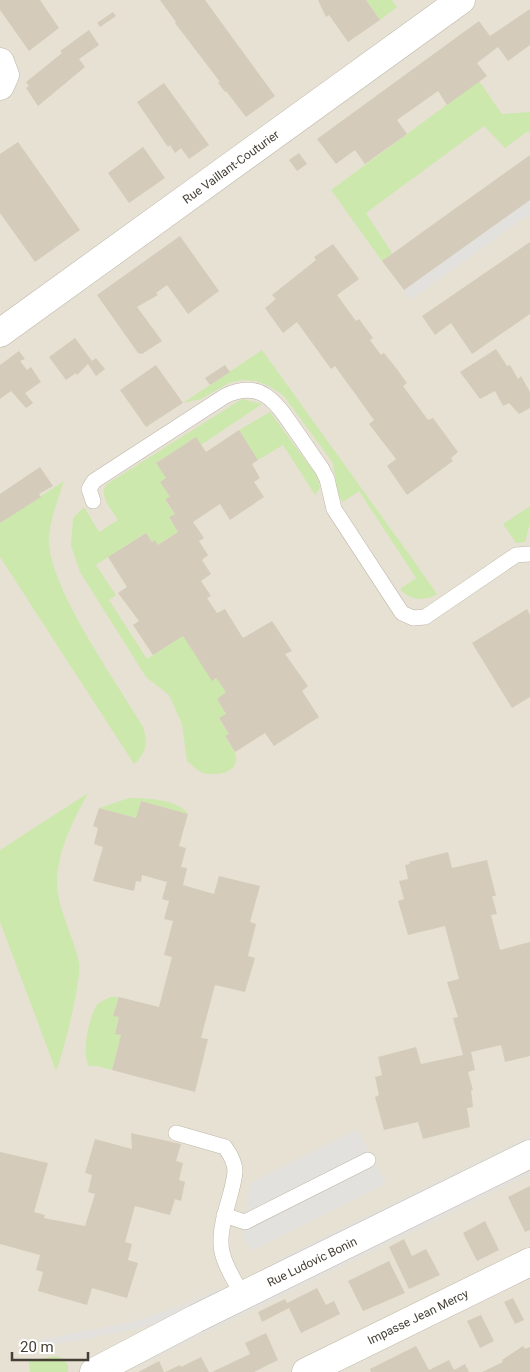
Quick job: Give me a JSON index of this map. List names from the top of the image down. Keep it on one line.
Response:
{"streets":{"street":["Rue Vaillant-Couturier","Rue Ludovic Bonin","Impasse Jean Mercy"]},"scale_bar":"20 m"}
